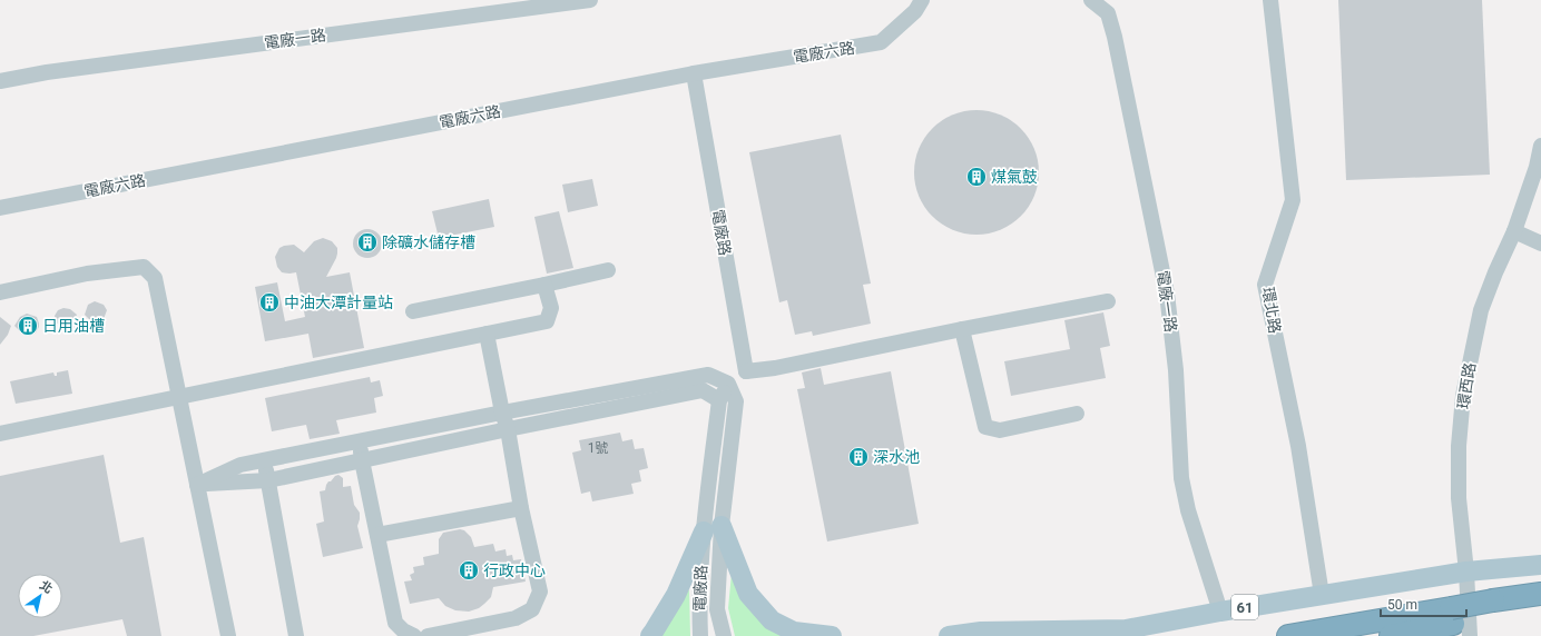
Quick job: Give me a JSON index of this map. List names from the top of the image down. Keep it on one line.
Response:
{"streets":{"main road":["61"],"street":["電廠一路","電廠六路","電廠路","環北路","環西路"]},"crossings":[["電廠一路","61"],["電廠六路","電廠路"],["環北路","61"],["環西路","61"]],"places":{"building":["煤氣鼓","除礦水儲存槽","中油大潭計量站","日用油槽","深水池","行政中心"]},"house_numbers":["1號"],"scale_bar":"50 m","north":"top right"}
